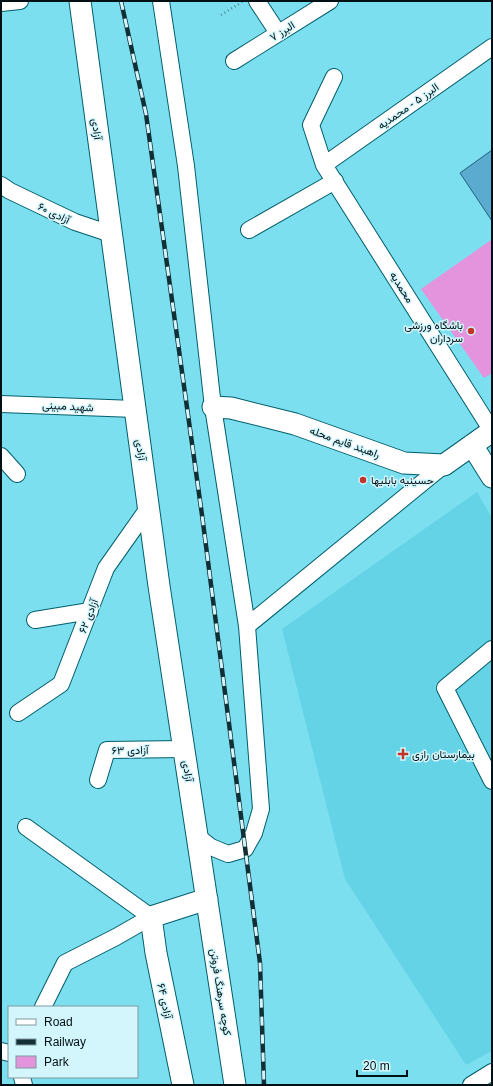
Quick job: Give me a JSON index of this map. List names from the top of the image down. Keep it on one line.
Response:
{"streets":{"main road":["آزادی","راهبند قایم محله","کوچه سرهنگ فروتن","آزادی ۶۴"],"street":["البرز ۷","البرز ۵ - محمدیه","آزادی ۶۰","محمدیه","شهید مبینی","آزادی ۶۲","آزادی ۶۳"]},"crossings":[["البرز ۵ - محمدیه","محمدیه"],["آزادی","آزادی ۶۰"],["آزادی","شهید مبینی"],["آزادی","آزادی ۶۲"],["آزادی","آزادی ۶۳"],["آزادی","کوچه سرهنگ فروتن"]],"places":{"other":["باشگاه ورزشی سرداران","حسینیه بابلیها"],"health":["بیمارستان رازی"]},"legend":["Road","Railway","Park"],"scale_bar":"20 m"}
